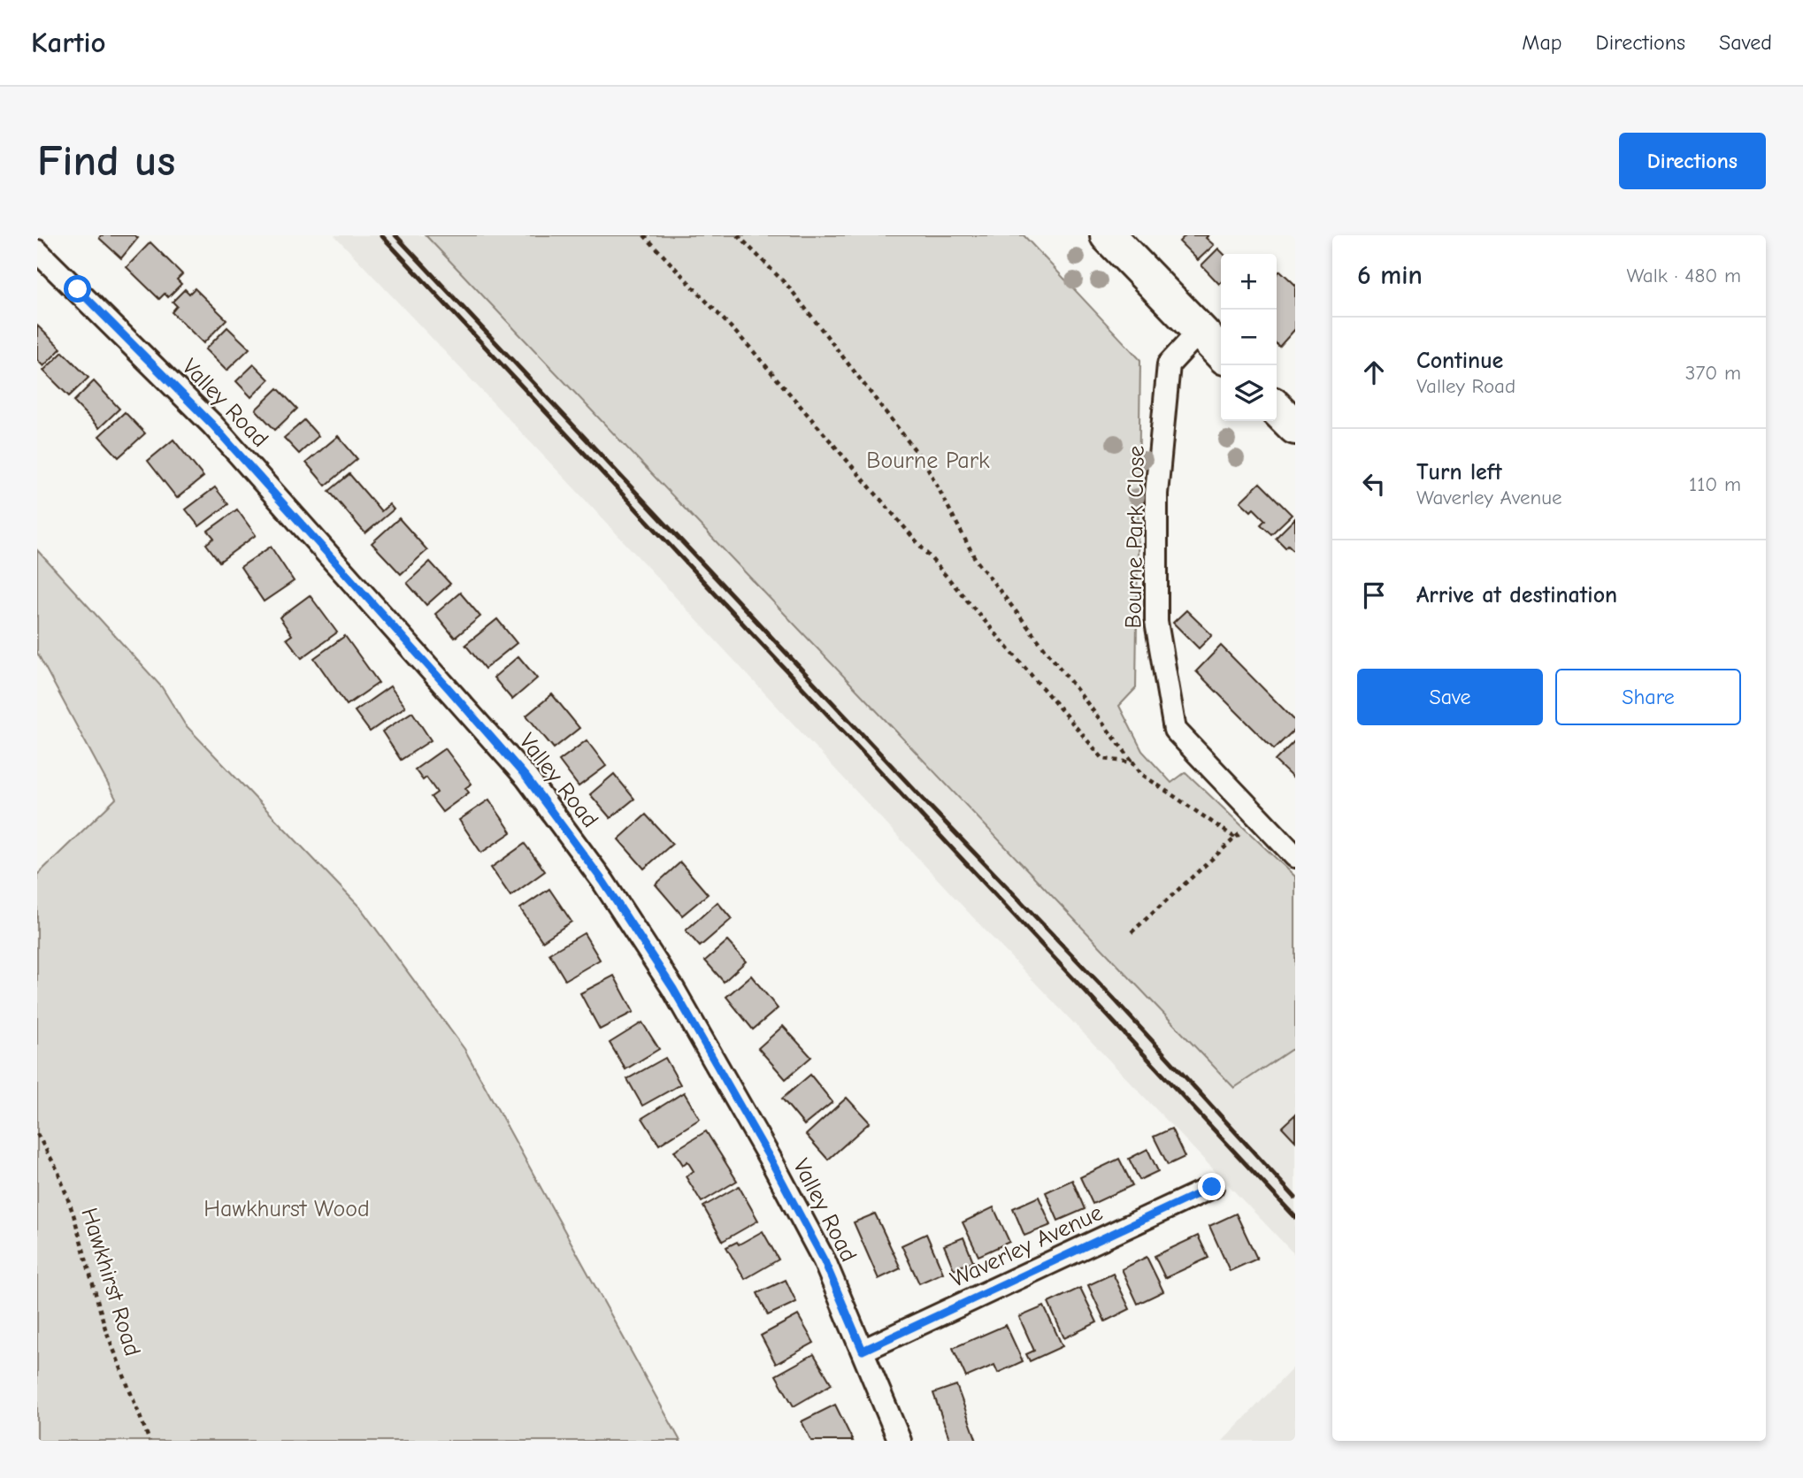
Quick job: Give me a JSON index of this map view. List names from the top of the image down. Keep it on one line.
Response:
{"streets":{"street":["Valley Road","Bourne Park Close","Waverley Avenue"],"path":["Hawkhirst Road"]},"crossings":[["Valley Road","Waverley Avenue"]],"parks":["Bourne Park","Hawkhurst Wood"],"page":{"header":"Kartio","nav":["Map","Directions","Saved"],"buttons":["Directions",["Save","Share"]],"title":"Find us","heading":["6 min","Walk · 480 m"],"map_buttons":["+","−"],"list":[["Continue","Valley Road","370 m"],["Turn left","Waverley Avenue","110 m"],"Arrive at destination"]}}
